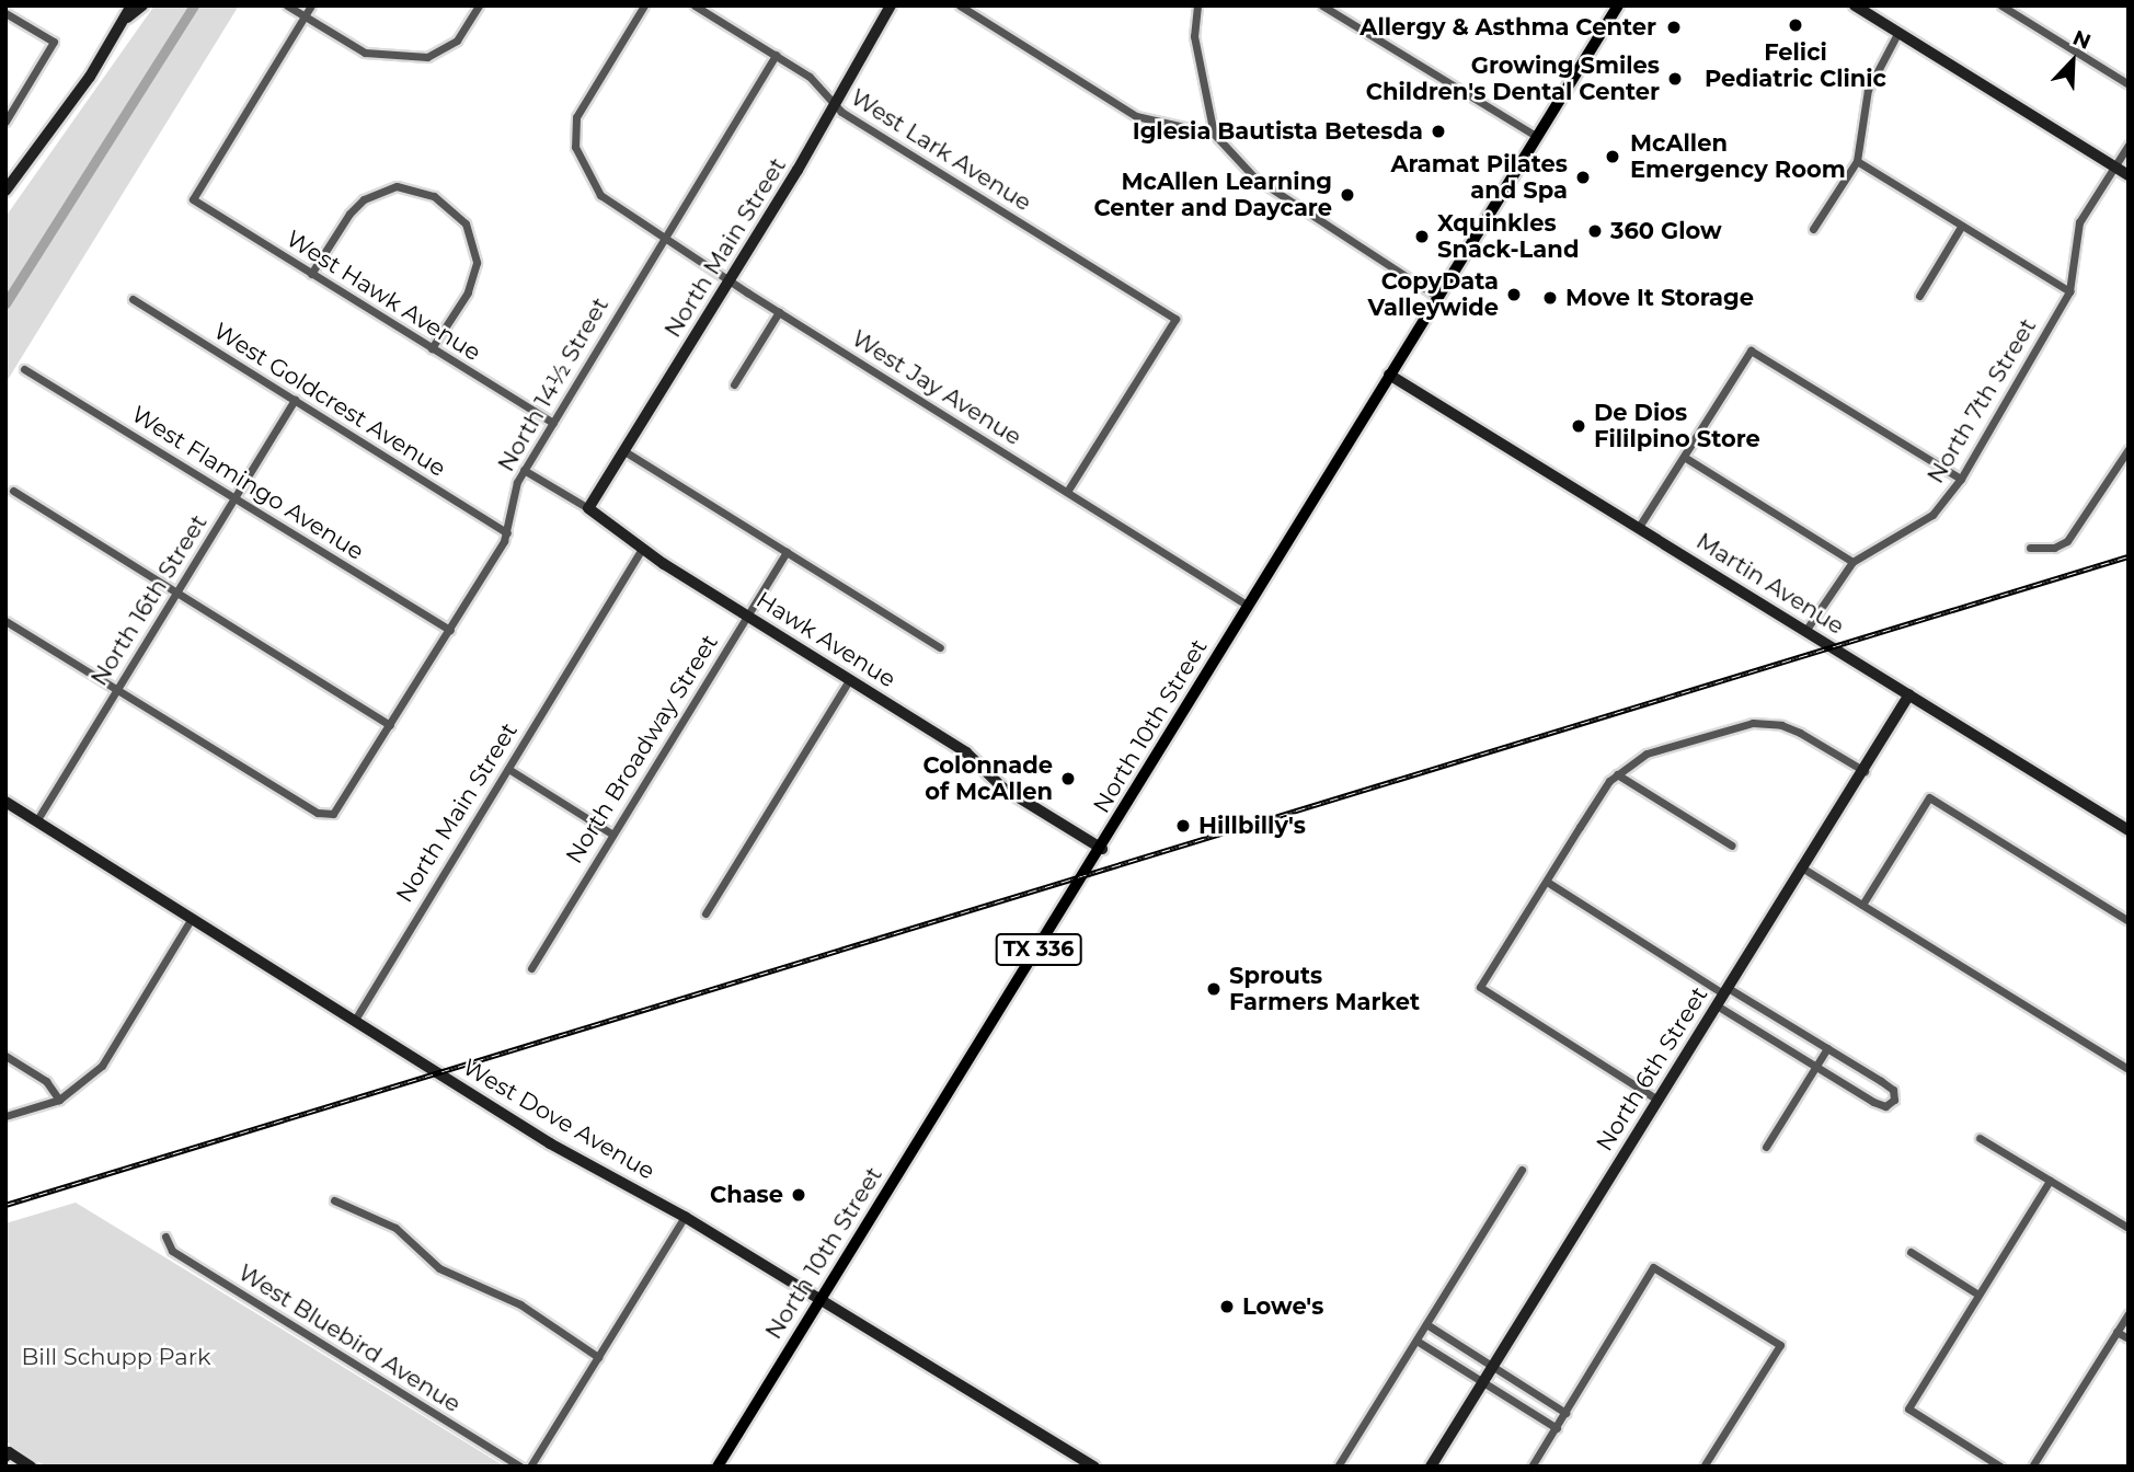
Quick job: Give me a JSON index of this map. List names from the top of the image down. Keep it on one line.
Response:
{"streets":{"main road":["North 10th Street","TX 336"],"street":["West Lark Avenue","North Main Street","West Hawk Avenue","North 14½ Street","West Jay Avenue","West Goldcrest Avenue","North 7th Street","West Flamingo Avenue","Martin Avenue","North 16th Street","Hawk Avenue","North Broadway Street","North 6th Street","West Dove Avenue","West Bluebird Avenue"]},"crossings":[["West Lark Avenue","North Main Street"],["West Lark Avenue","North 14½ Street"],["West Lark Avenue","West Jay Avenue"],["North Main Street","West Jay Avenue"],["North Main Street","Hawk Avenue"],["North Main Street","West Dove Avenue"],["West Hawk Avenue","North 14½ Street"],["North 14½ Street","West Jay Avenue"],["North 14½ Street","West Goldcrest Avenue"],["North 14½ Street","West Flamingo Avenue"],["North 14½ Street","North 16th Street"],["North 14½ Street","Hawk Avenue"],["West Jay Avenue","North 10th Street"],["West Goldcrest Avenue","North 16th Street"],["North 7th Street","Martin Avenue"],["West Flamingo Avenue","North 16th Street"],["Martin Avenue","North 10th Street"],["Martin Avenue","North 6th Street"],["North 16th Street","West Dove Avenue"],["Hawk Avenue","North 10th Street"],["Hawk Avenue","North Broadway Street"],["North 10th Street","West Dove Avenue"]],"parks":["Bill Schupp Park"],"places":["Felici Pediatric Clinic","Allergy & Asthma Center","Growing Smiles Children's Dental Center","Iglesia Bautista Betesda","McAllen Emergency Room","Aramat Pilates and Spa","McAllen Learning Center and Daycare","360 Glow","Xquinkles Snack-Land","CopyData Valleywide","Move It Storage","De Dios Fililpino Store","Colonnade of McAllen","Hillbilly's","Sprouts Farmers Market","Chase","Lowe's"],"north":"top right"}
